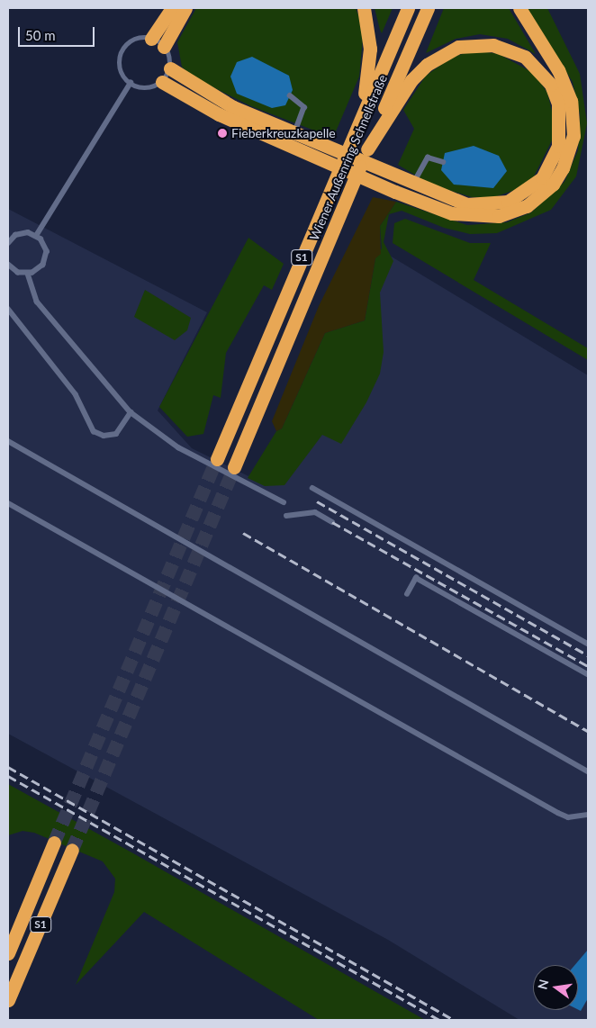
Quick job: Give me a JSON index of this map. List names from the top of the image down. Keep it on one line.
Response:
{"streets":{"highway":["Wiener Außenring Schnellstraße","S1"]},"places":["Fieberkreuzkapelle"],"scale_bar":"50 m","north":"left"}
